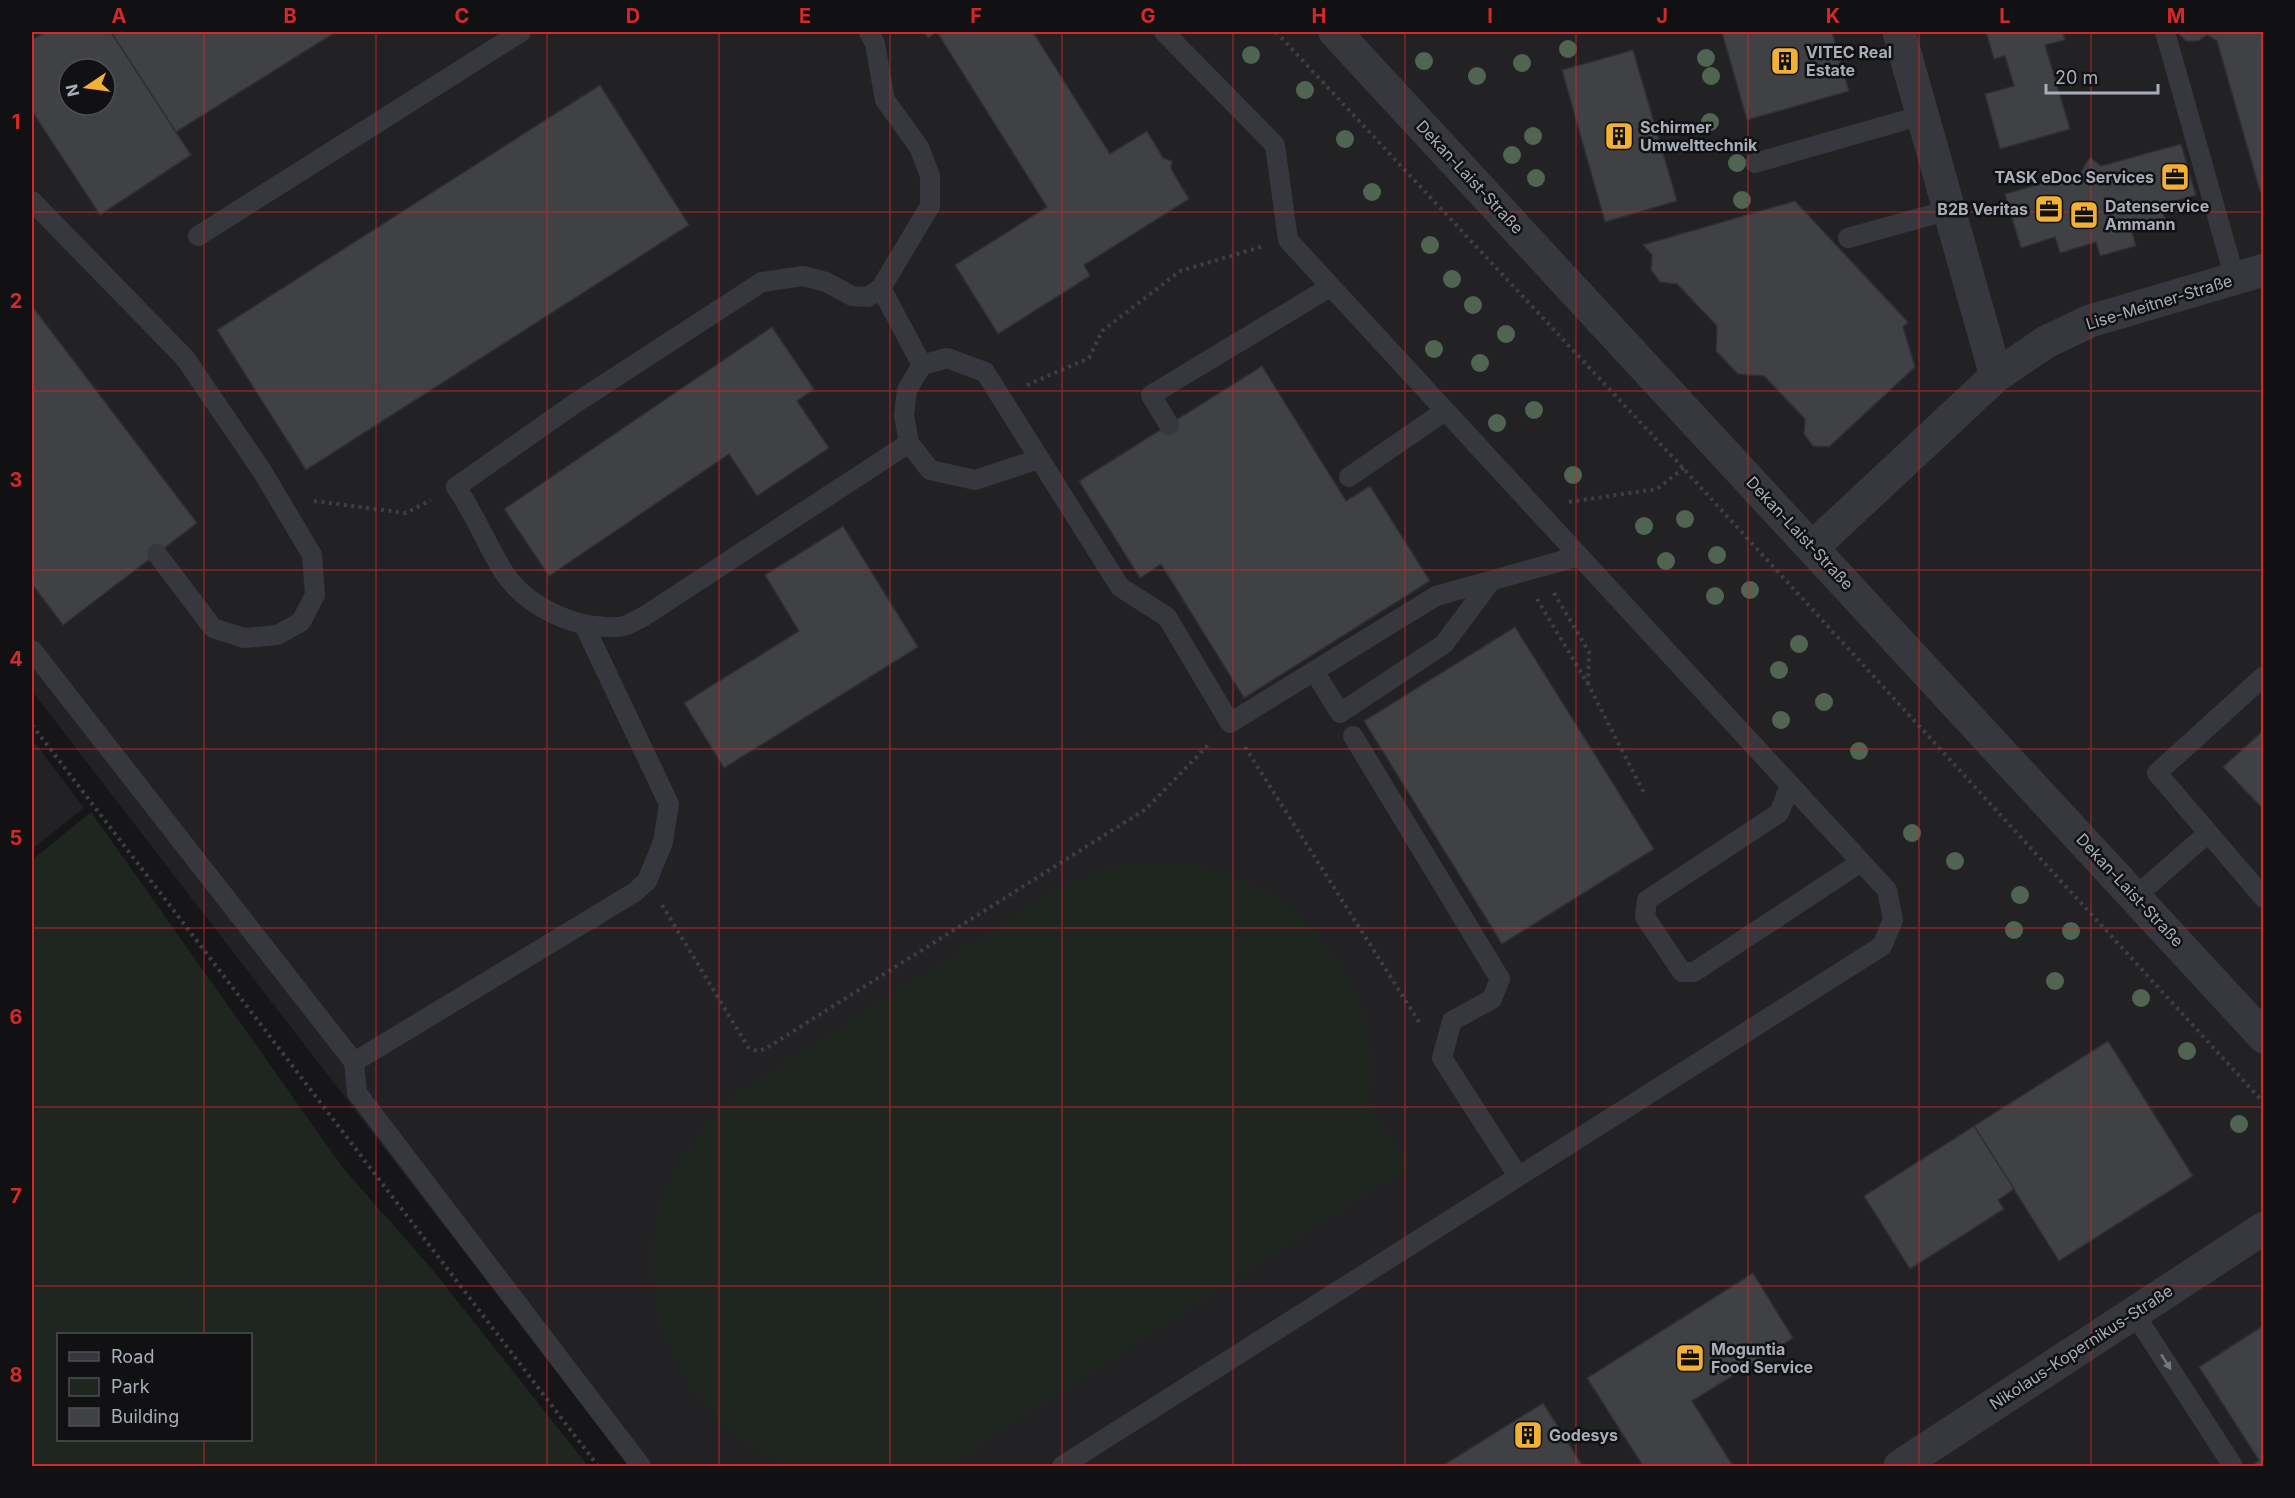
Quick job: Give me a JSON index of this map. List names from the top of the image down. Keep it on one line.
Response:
{"streets":{"street":["Dekan-Laist-Straße","Lise-Meitner-Straße","Nikolaus-Kopernikus-Straße"]},"crossings":[["Dekan-Laist-Straße","Lise-Meitner-Straße"]],"places":{"building":["VITEC Real Estate","Schirmer Umwelttechnik","Godesys"],"office":["TASK eDoc Services","B2B Veritas","Datenservice Ammann","Moguntia Food Service"]},"legend":["Road","Park","Building"],"scale_bar":"20 m","north":"left","grid":{"columns":["A","B","C","D","E","F","G","H","I","J","K","L","M"],"rows":["1","2","3","4","5","6","7","8"]}}
